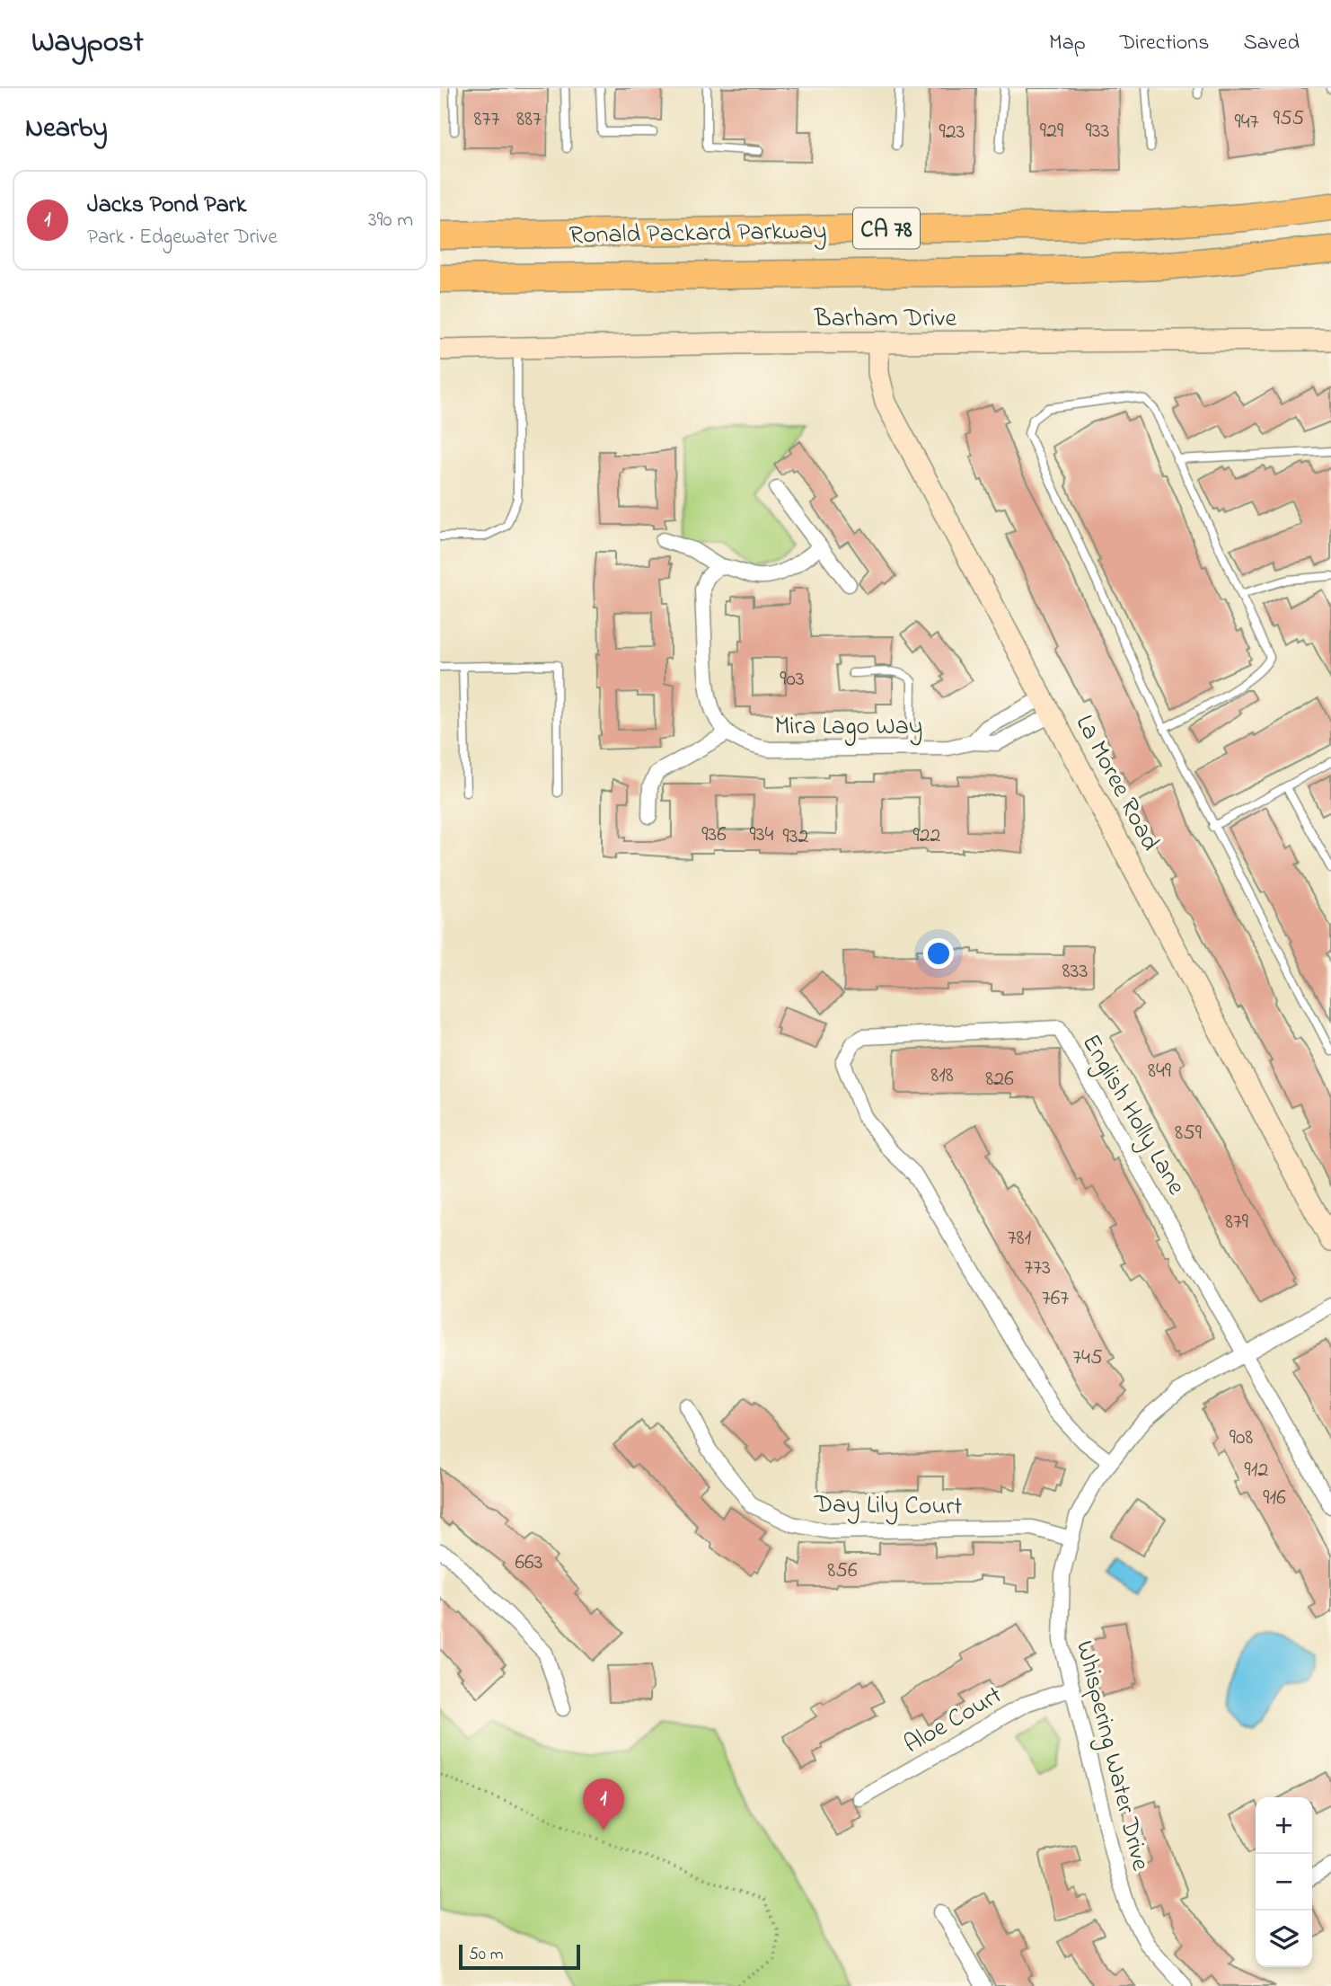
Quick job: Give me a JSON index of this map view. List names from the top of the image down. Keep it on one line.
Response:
{"streets":{"highway":["CA 78","Ronald Packard Parkway"],"street":["Barham Drive","Mira Lago Way","La Moree Road","English Holly Lane","Day Lily Court","Aloe Court","Whispering Water Drive"]},"crossings":[["Barham Drive","La Moree Road"],["Mira Lago Way","La Moree Road"],["English Holly Lane","Whispering Water Drive"],["Day Lily Court","Whispering Water Drive"],["Aloe Court","Whispering Water Drive"]],"house_numbers":["955","877","887","947","929","933","923","903","936","934","922","932","833","849","818","826","859","879","781","773","767","745","908","912","916","663","856"],"scale_bar":"50 m","page":{"header":"Waypost","nav":["Map","Directions","Saved"],"heading":"Nearby","list":[{"mark":"1","name":"Jacks Pond Park","note":"Park · Edgewater Drive","value":"390 m"}],"pins":"1","map_buttons":["+","−"],"scale":"50 m"}}
